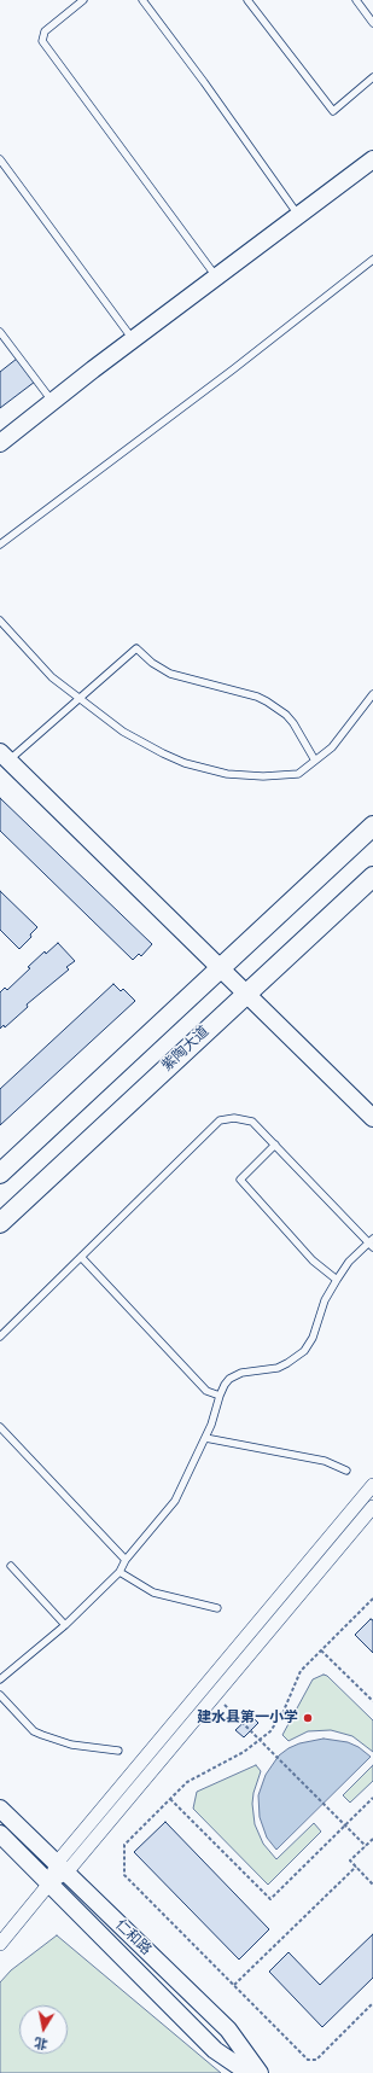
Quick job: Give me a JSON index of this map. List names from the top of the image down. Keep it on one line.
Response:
{"streets":{"main road":["紫陶大道"],"street":["仁和路"]},"places":["建水县第一小学"],"north":"bottom"}
